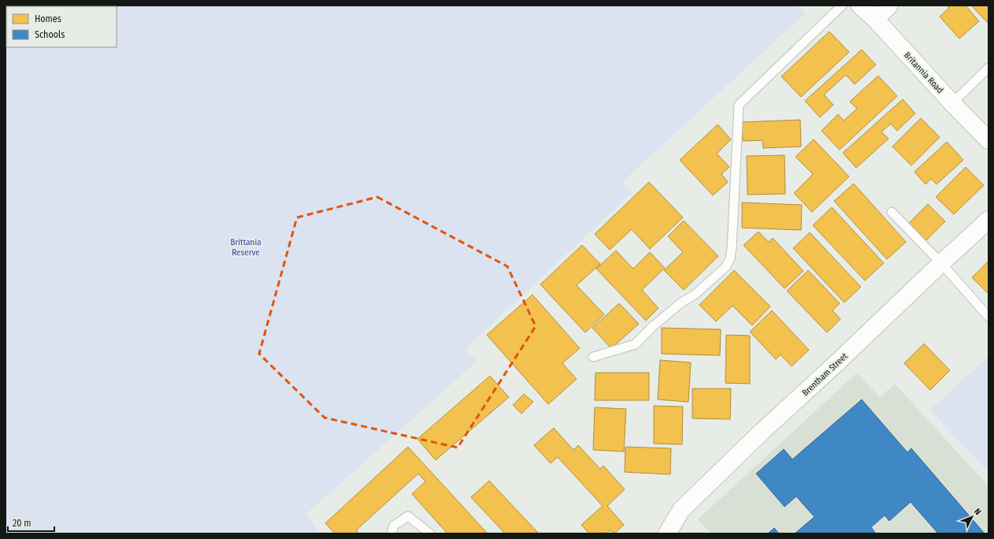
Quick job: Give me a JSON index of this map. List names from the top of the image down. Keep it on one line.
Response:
{"streets":{"street":["Britannia Road","Brentham Street"]},"parks":["Brittania Reserve"],"legend":["Homes","Schools"],"scale_bar":"20 m","north":"top right"}
